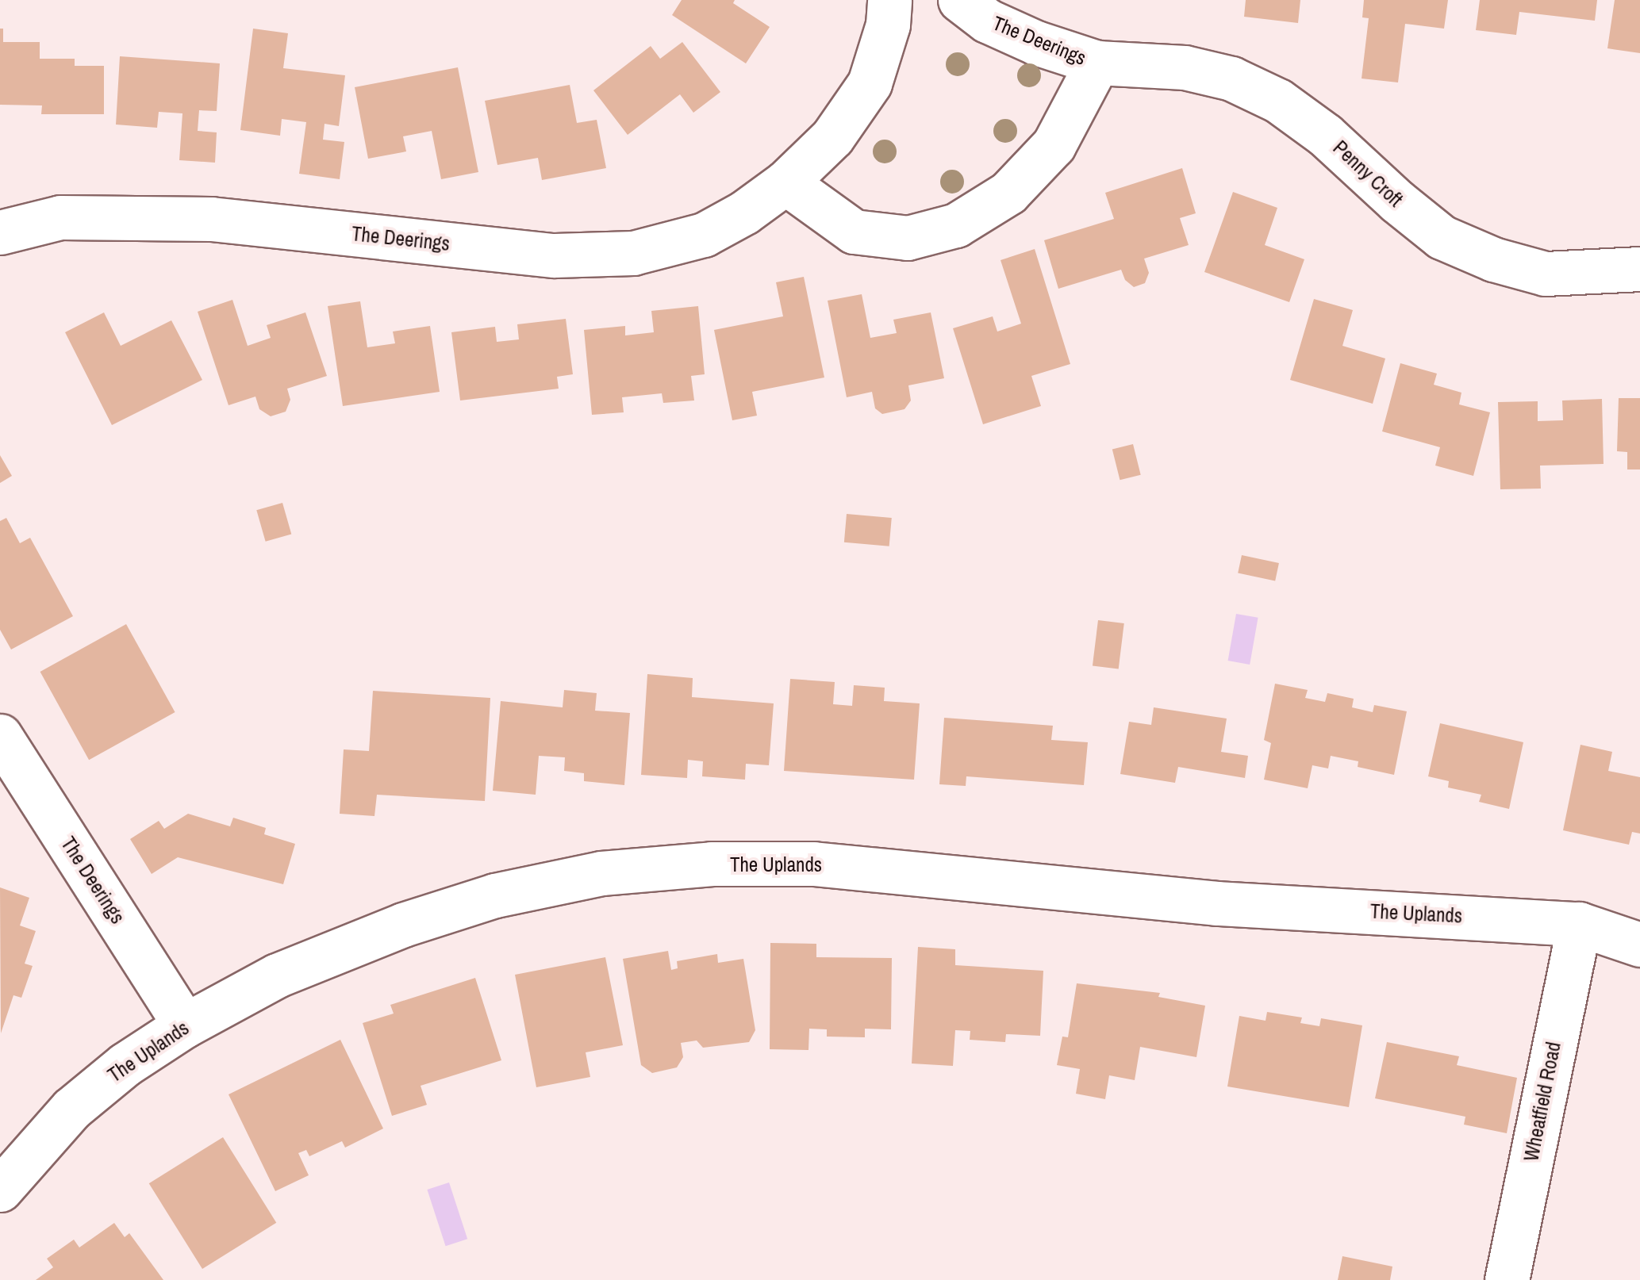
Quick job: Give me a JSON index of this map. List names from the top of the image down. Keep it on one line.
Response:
{"streets":{"street":["The Deerings","Penny Croft","The Uplands","Wheatfield Road"]},"crossings":[["The Deerings","Penny Croft"],["The Deerings","The Uplands"],["The Uplands","Wheatfield Road"]]}
